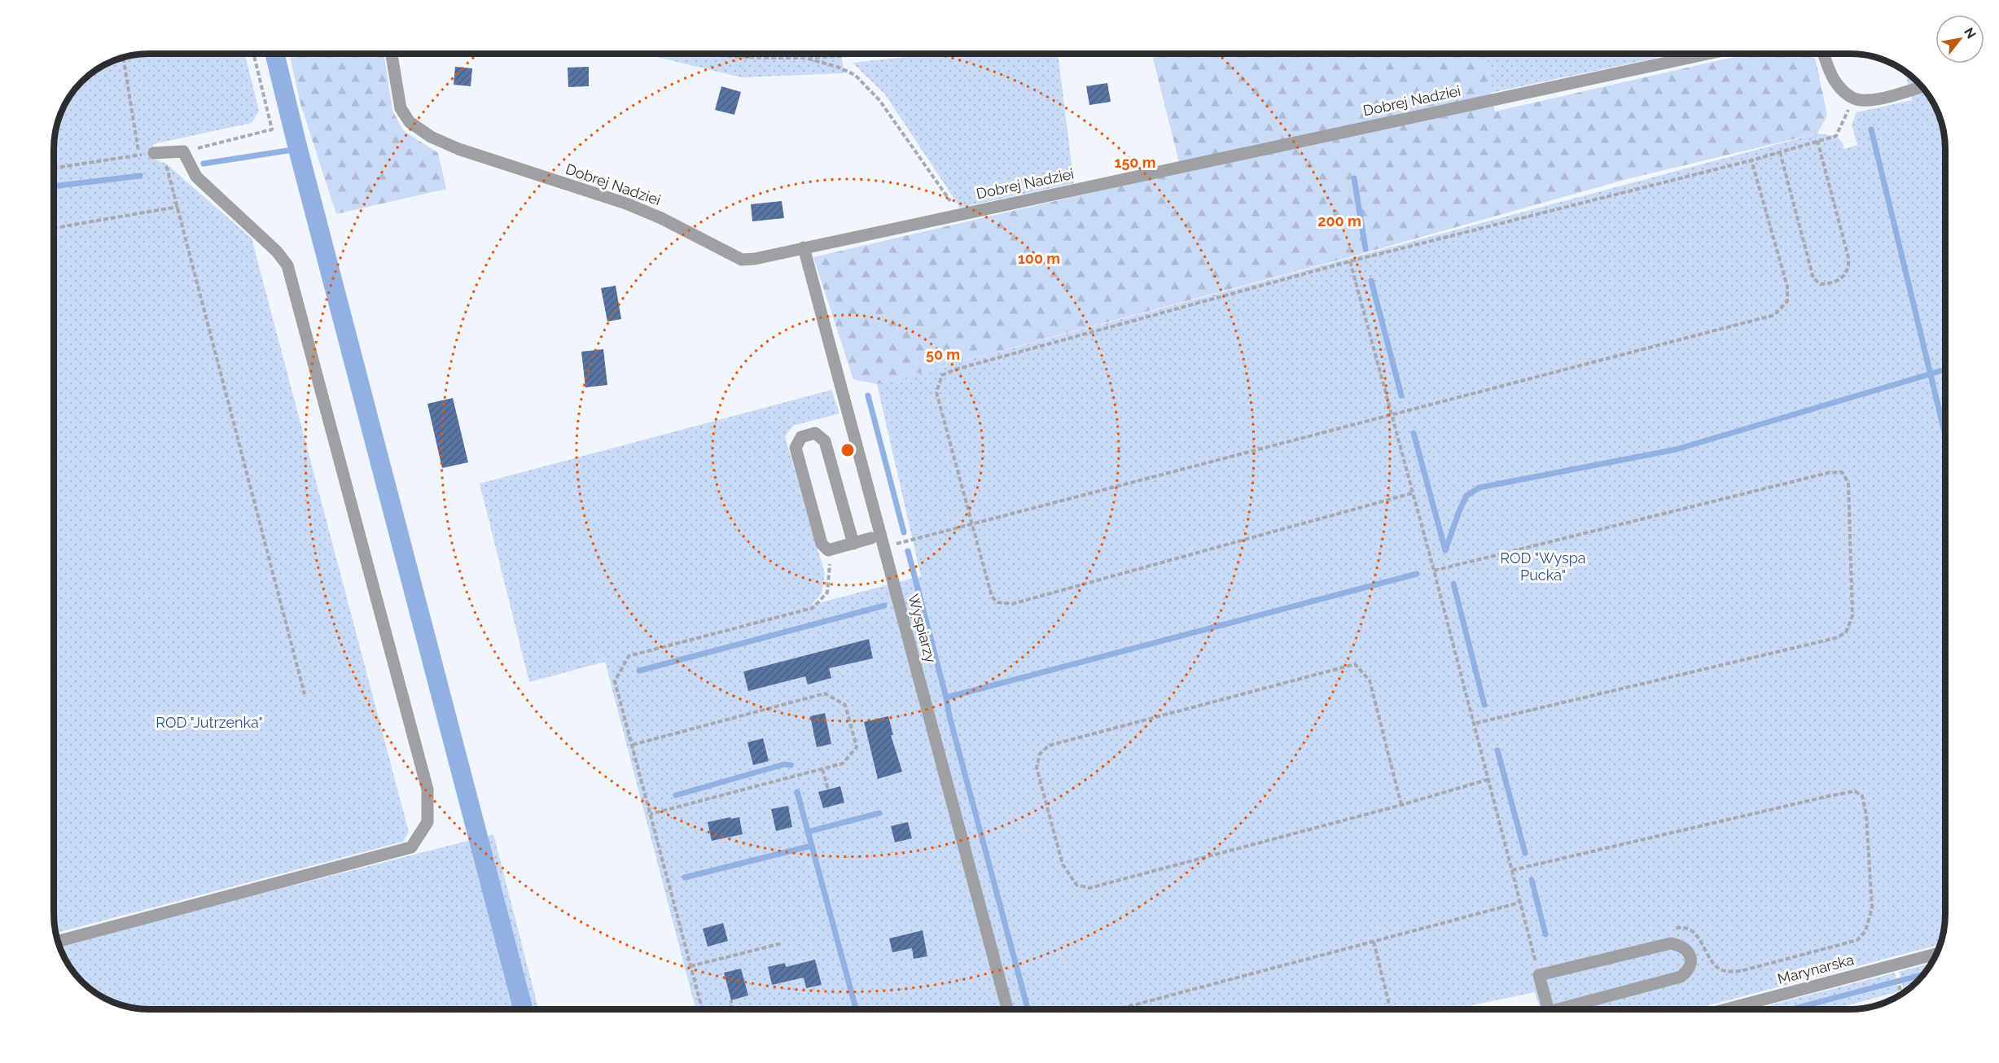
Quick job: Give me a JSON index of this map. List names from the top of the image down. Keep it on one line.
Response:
{"streets":{"street":["Dobrej Nadziei","Wyspiarzy","Marynarska"]},"crossings":[["Dobrej Nadziei","Wyspiarzy"]],"parks":["ROD \"Wyspa Pucka\"","ROD \"Jutrzenka\""],"north":"top right","rings":["150 m","200 m","100 m","50 m"]}
